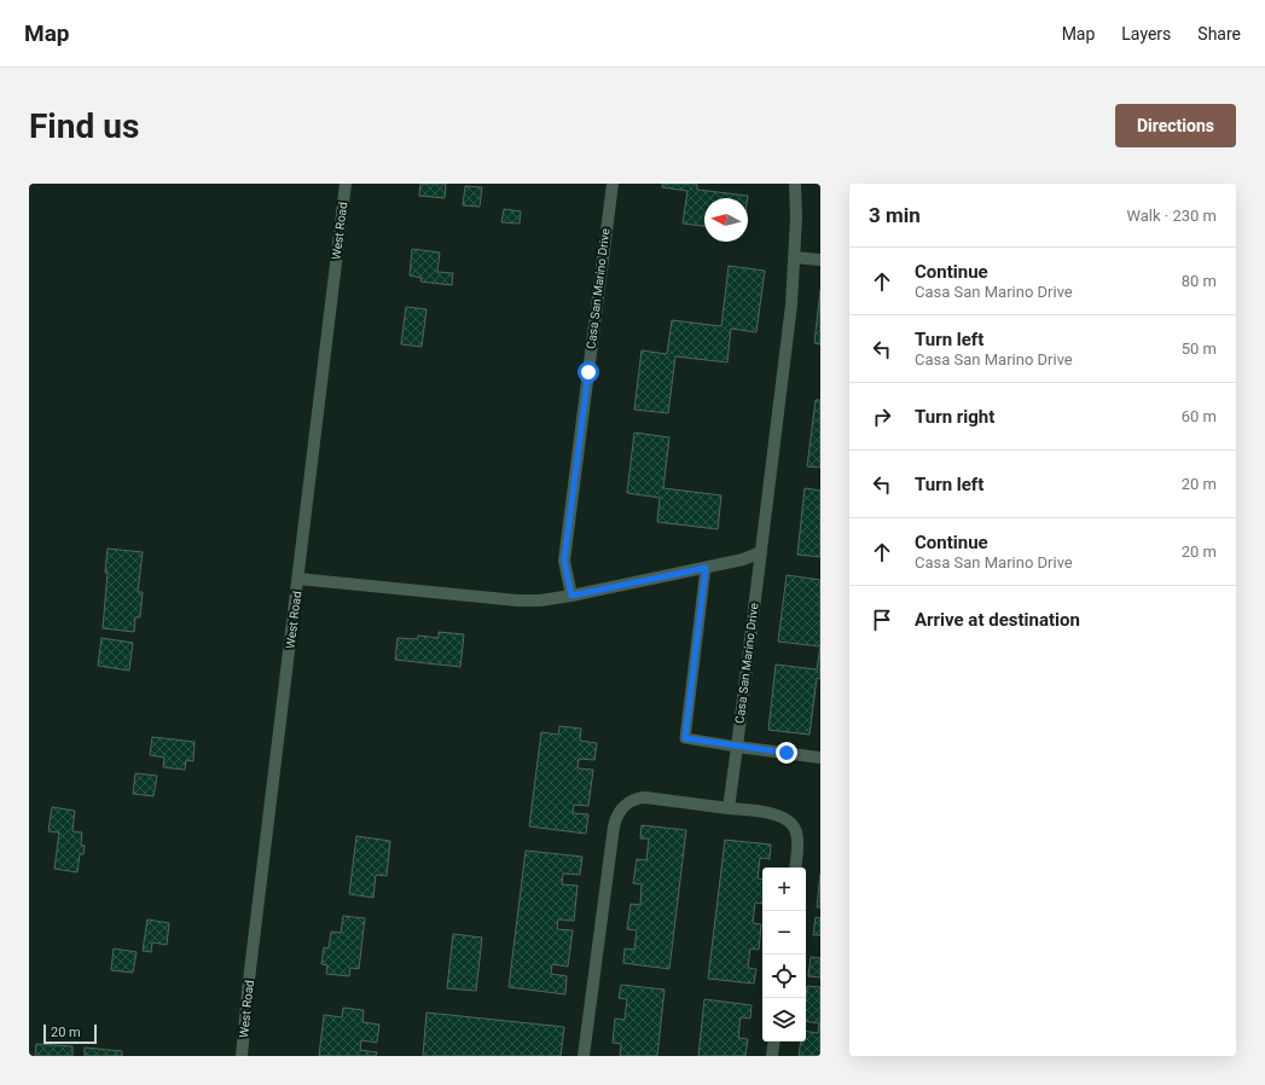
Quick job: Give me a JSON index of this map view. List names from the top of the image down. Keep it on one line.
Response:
{"streets":{"street":["West Road","Casa San Marino Drive"]},"scale_bar":"20 m","north":"left","page":{"header":"Map","nav":["Map","Layers","Share"],"buttons":"Directions","title":"Find us","heading":["3 min","Walk · 230 m"],"list":[["Continue","Casa San Marino Drive","80 m"],["Turn left","Casa San Marino Drive","50 m"],["Turn right","60 m"],["Turn left","20 m"],["Continue","Casa San Marino Drive","20 m"],"Arrive at destination"],"map_buttons":["+","−"],"scale":"20 m"}}
